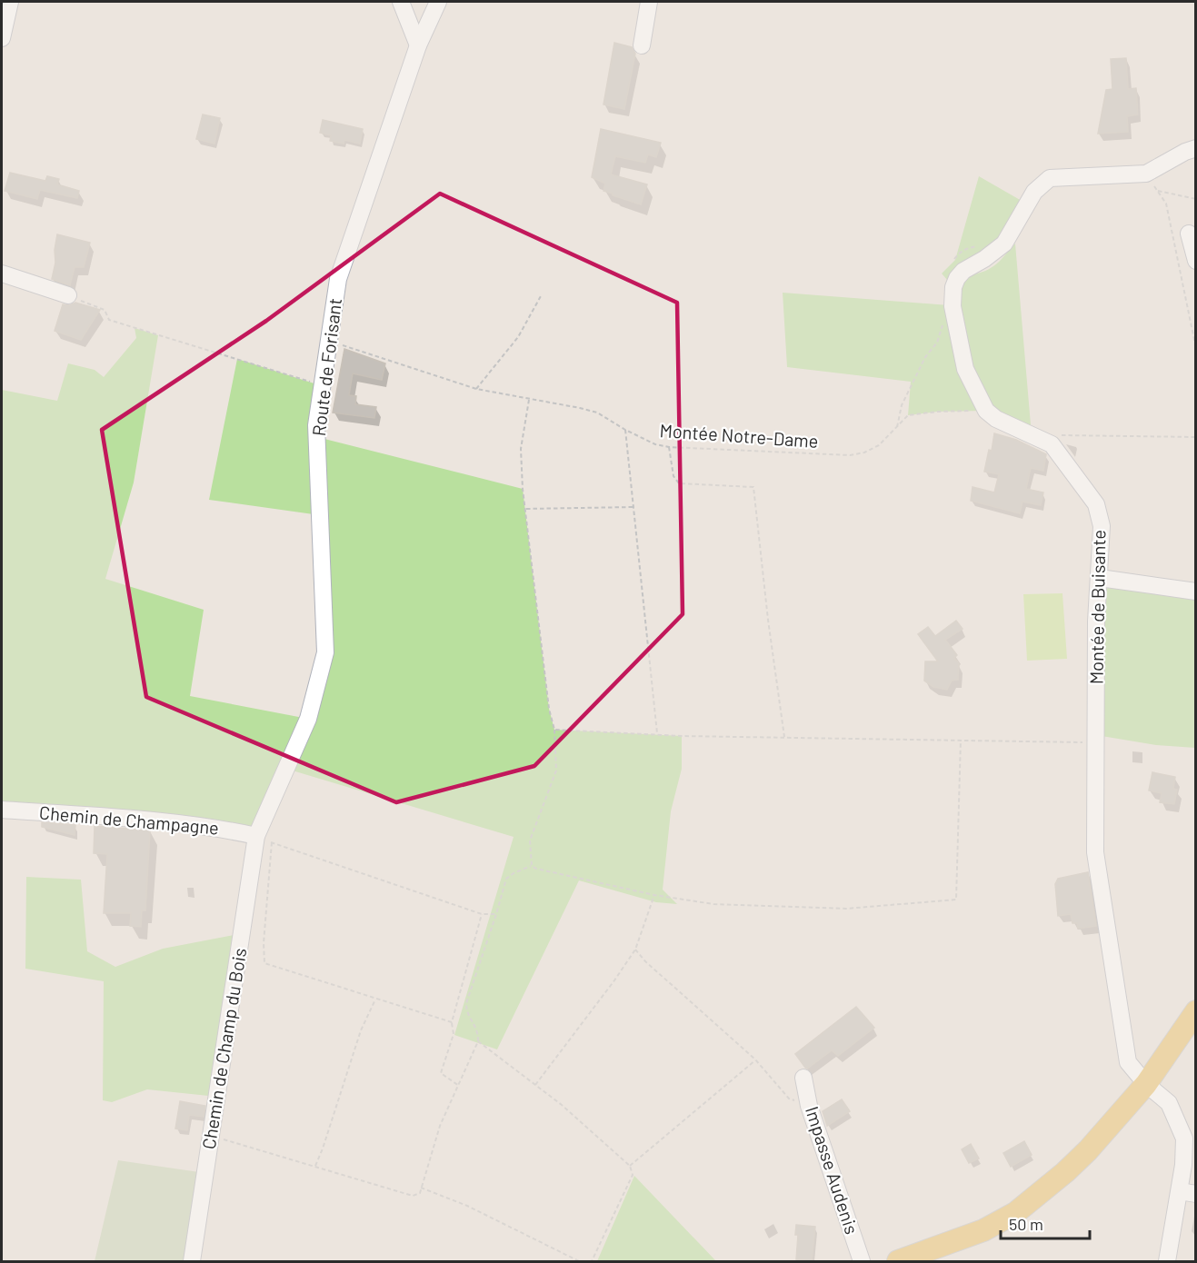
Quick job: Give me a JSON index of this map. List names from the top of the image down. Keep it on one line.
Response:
{"streets":{"street":["Route de Forisant","Montée de Buisante","Chemin de Champagne","Chemin de Champ du Bois","Impasse Audenis"],"path":["Montée Notre-Dame"]},"crossings":[["Route de Forisant","Montée Notre-Dame"],["Route de Forisant","Chemin de Champagne"],["Route de Forisant","Chemin de Champ du Bois"],["Montée Notre-Dame","Montée de Buisante"],["Chemin de Champagne","Chemin de Champ du Bois"]],"scale_bar":"50 m"}
